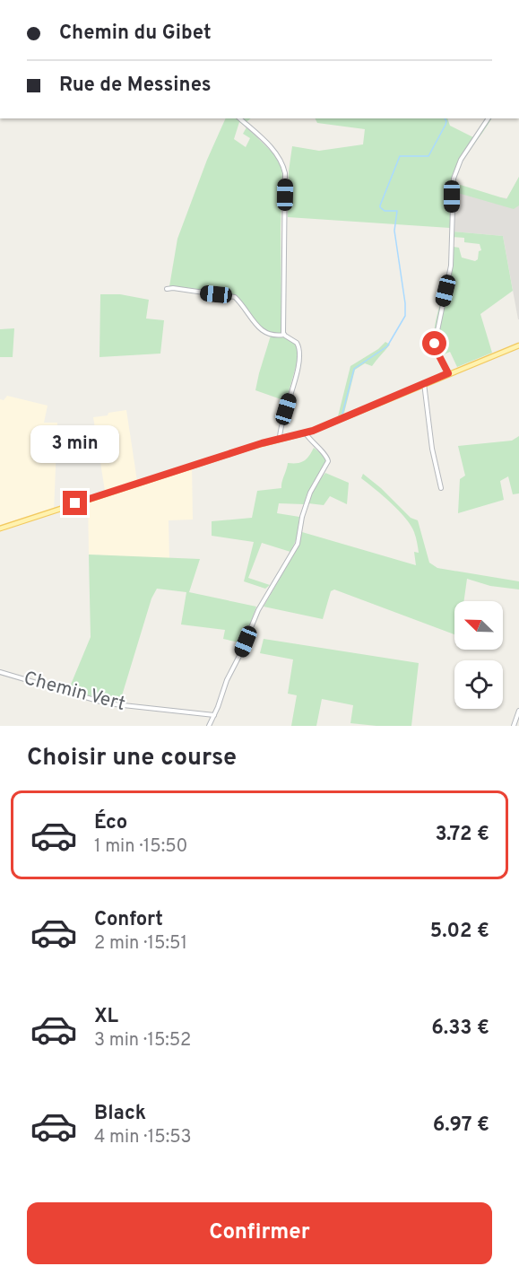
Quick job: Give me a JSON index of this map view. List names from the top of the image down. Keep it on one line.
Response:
{"streets":{"street":["Chemin Vert"]},"north":"top left","page":{"banner":["Chemin du Gibet","Rue de Messines"],"bubble":"3 min","heading":"Choisir une course","list":[{"name":"Éco","note":"1 min · 15:50","value":"3.72 €"},{"name":"Confort","note":"2 min · 15:51","value":"5.02 €"},{"name":"XL","note":"3 min · 15:52","value":"6.33 €"},{"name":"Black","note":"4 min · 15:53","value":"6.97 €"}],"buttons":"Confirmer"}}
